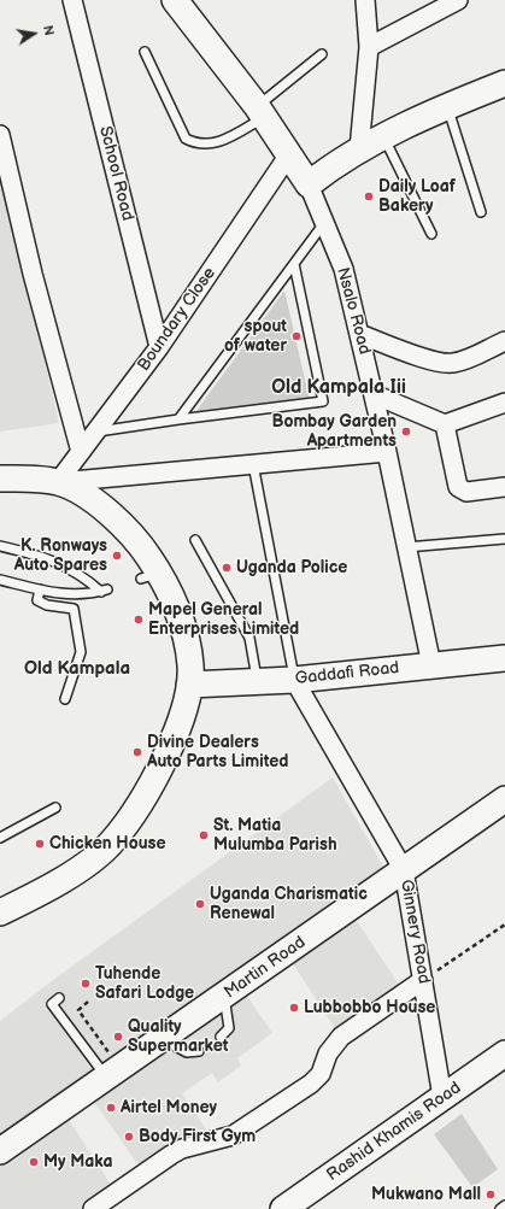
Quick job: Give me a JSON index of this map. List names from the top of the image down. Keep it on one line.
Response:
{"streets":{"street":["School Road","Nsalo Road","Boundary Close","Gaddafi Road","Ginnery Road","Martin Road","Rashid Khamis Road"]},"crossings":[["School Road","Boundary Close"],["Nsalo Road","Boundary Close"],["Nsalo Road","Gaddafi Road"],["Gaddafi Road","Ginnery Road"],["Ginnery Road","Martin Road"],["Ginnery Road","Rashid Khamis Road"]],"districts":["Old Kampala Iii","Old Kampala"],"places":["Daily Loaf Bakery","spout of water","Bombay Garden Apartments","K. Ronways Auto Spares","Uganda Police","Mapel General Enterprises Limited","Divine Dealers Auto Parts Limited","St. Matia Mulumba Parish","Chicken House","Uganda Charismatic Renewal","Tuhende Safari Lodge","Lubbobbo House","Quality Supermarket","Airtel Money","Body First Gym","My Maka","Mukwano Mall"],"north":"right"}
